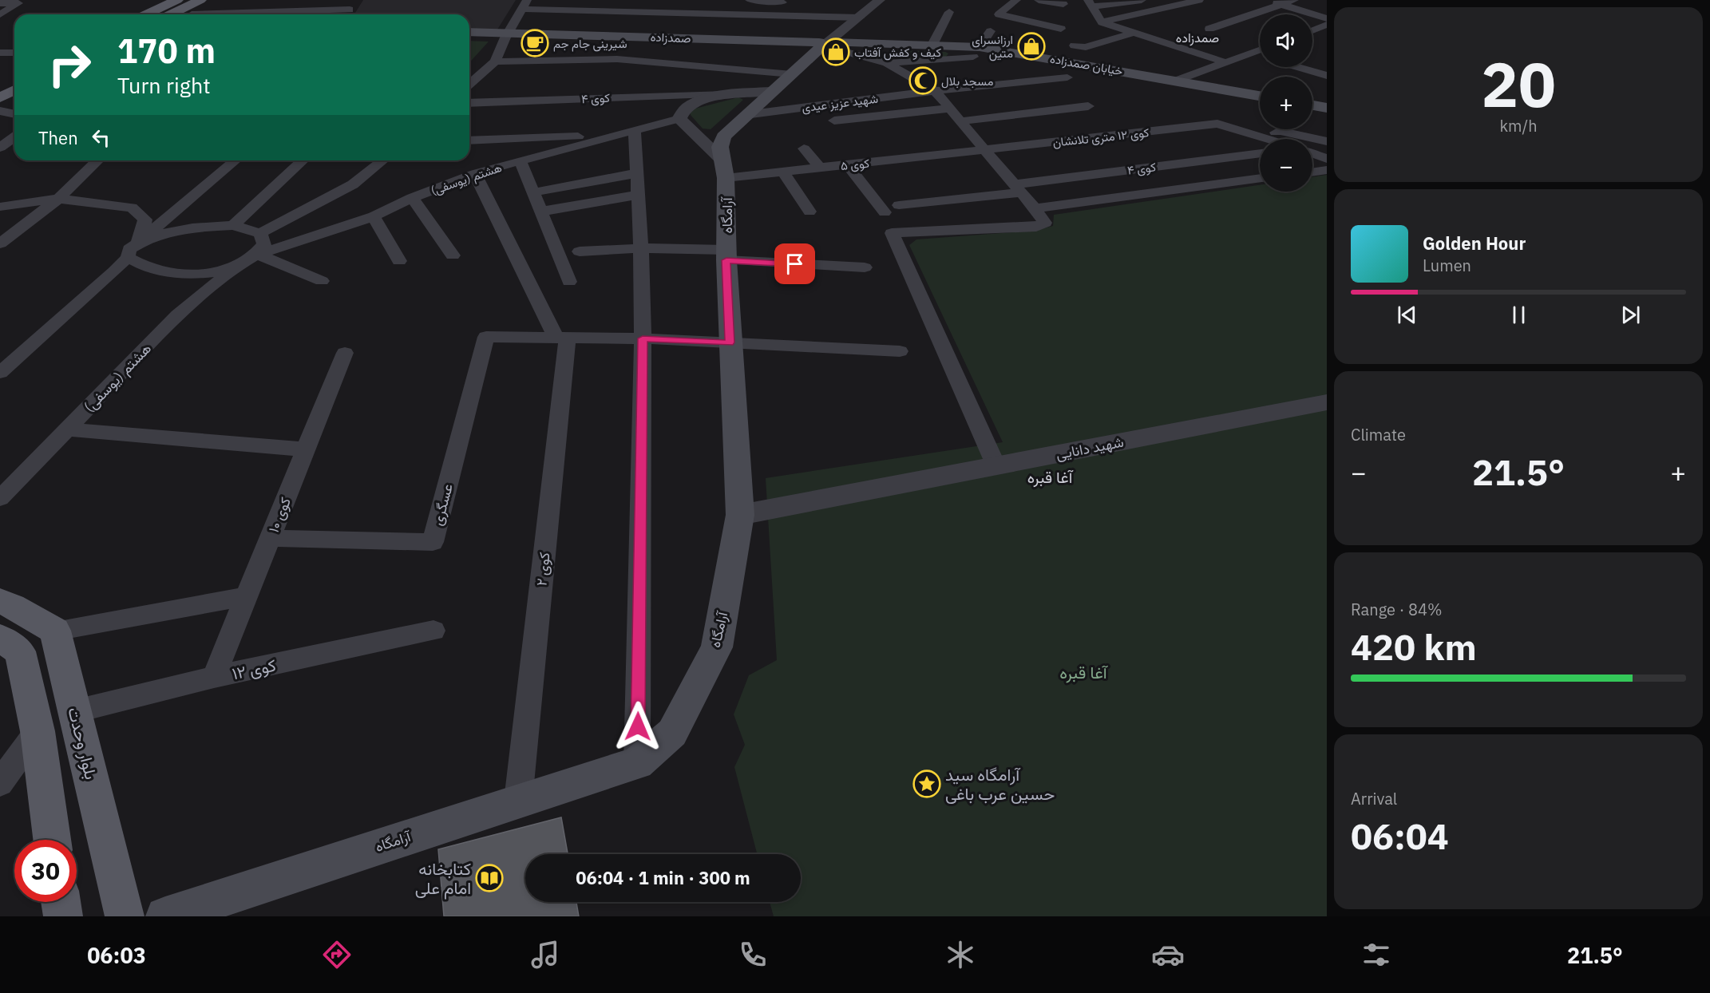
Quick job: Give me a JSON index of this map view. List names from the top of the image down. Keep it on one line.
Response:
{"streets":{"main road":["صمدزاده","خیابان صمدزاده","آرامگاه","بلوار وحدت"],"street":["کوی ۴","شهید عزیز عیدی","کوی ۱۲ متری تلانشان","کوی ۵","هشتم (یوسفی)","شهید دانایی","عسگری","کوی ۱۰","کوی ۲","کوی ۱۲"]},"crossings":[["صمدزاده","خیابان صمدزاده"],["صمدزاده","آرامگاه"],["خیابان صمدزاده","شهید عزیز عیدی"],["کوی ۴","شهید عزیز عیدی"],["کوی ۴","آرامگاه"],["شهید عزیز عیدی","آرامگاه"],["کوی ۱۲ متری تلانشان","کوی ۵"],["کوی ۵","آرامگاه"],["آرامگاه","شهید دانایی"],["آرامگاه","کوی ۲"],["عسگری","کوی ۱۰"],["عسگری","کوی ۲"],["کوی ۱۰","کوی ۱۲"],["کوی ۱۲","بلوار وحدت"]],"districts":["صمدزاده","آغا قبره"],"parks":["آغا قبره"],"places":{"cafe":["شیرینی جام جم"],"shop":["ارزانسرای متین","کیف و کفش آفتاب"],"mosque":["مسجد بلال"],"place":["آرامگاه سید حسین عرب باغی"],"library":["کتابخانه امام علی"]},"page":{"tile":[["20","km/h"],"Climate",["Range · 84%","420 km"],["Arrival","06:04"]],"map_buttons":["+","−"],"turn":["170 m","Turn right"],"then":"Then","song":["Golden Hour","Lumen"],"heat":["−","21.5°","+"],"limit":"30","trip":"06:04 · 1 min · 300 m","tabs":["06:03","21.5°"]}}
